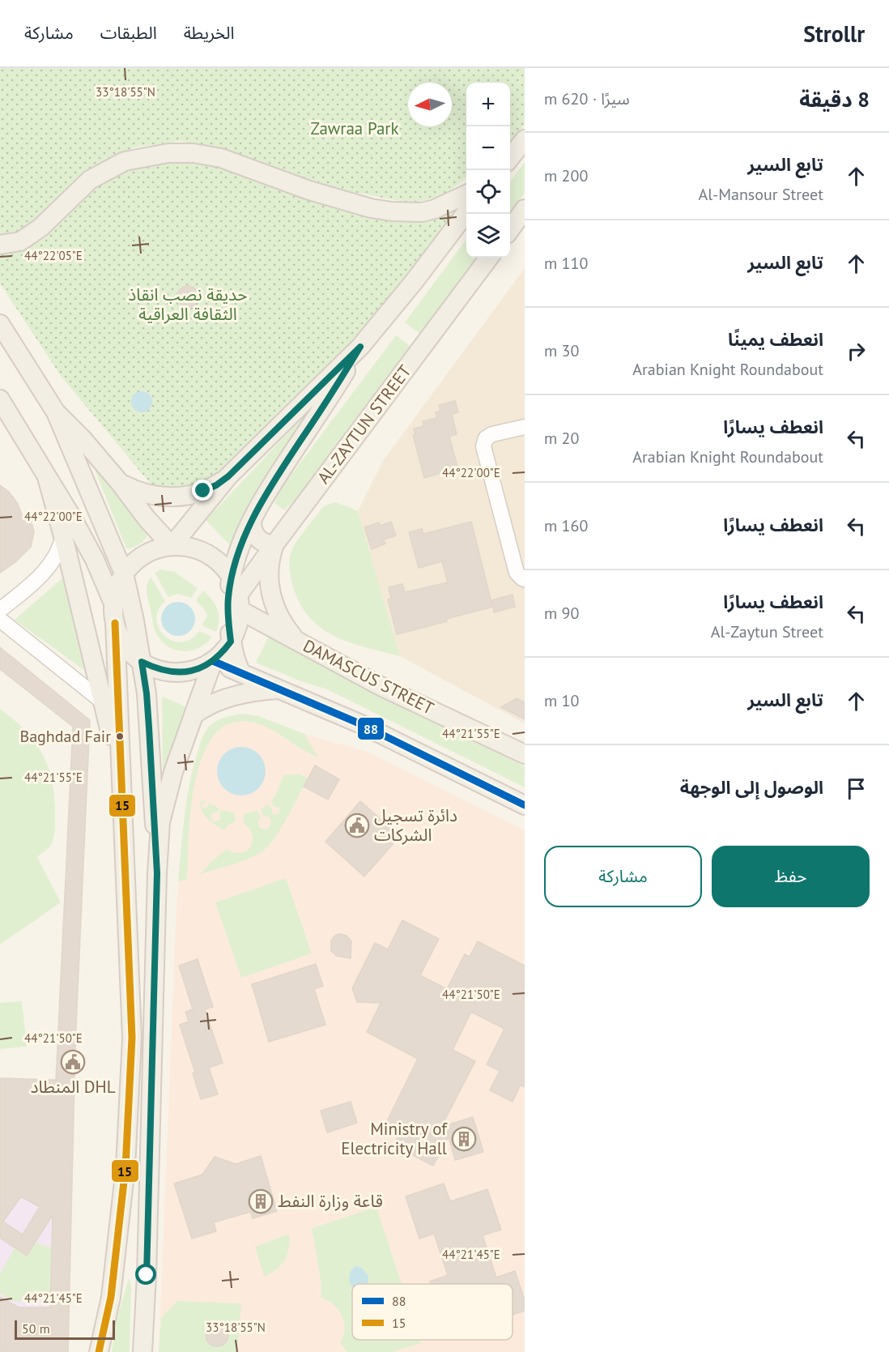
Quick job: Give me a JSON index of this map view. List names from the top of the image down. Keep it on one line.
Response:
{"streets":{"main road":["AL-ZAYTUN STREET","DAMASCUS STREET"]},"crossings":[["AL-ZAYTUN STREET","DAMASCUS STREET"]],"parks":["Zawraa Park","حديقة نصب انقاذ الثقافة العراقية"],"places":{"other":["Baghdad Fair"],"public building":["دائرة تسجيل الشركات","المنطاد DHL"],"building":["Ministry of Electricity Hall","قاعة وزارة النفط"]},"lines":["transit line 15","transit line 88"],"legend":["88","15"],"scale_bar":"50 m","north":"left","page":{"header":"Strollr","nav":["الخريطة","الطبقات","مشاركة"],"heading":["8 دقيقة","سيرًا · 620 m"],"map_buttons":["+","−"],"list":[["تابع السير","Al-Mansour Street","200 m"],["تابع السير","110 m"],["انعطف يمينًا","Arabian Knight Roundabout","30 m"],["انعطف يسارًا","Arabian Knight Roundabout","20 m"],["انعطف يسارًا","160 m"],["انعطف يسارًا","Al-Zaytun Street","90 m"],["تابع السير","10 m"],"الوصول إلى الوجهة"],"buttons":["حفظ","مشاركة"],"scale":"50 m"},"coordinates":["33°18'55\"N","44°22'05\"E","44°22'00\"E","44°21'55\"E","44°21'50\"E","44°21'45\"E"]}
